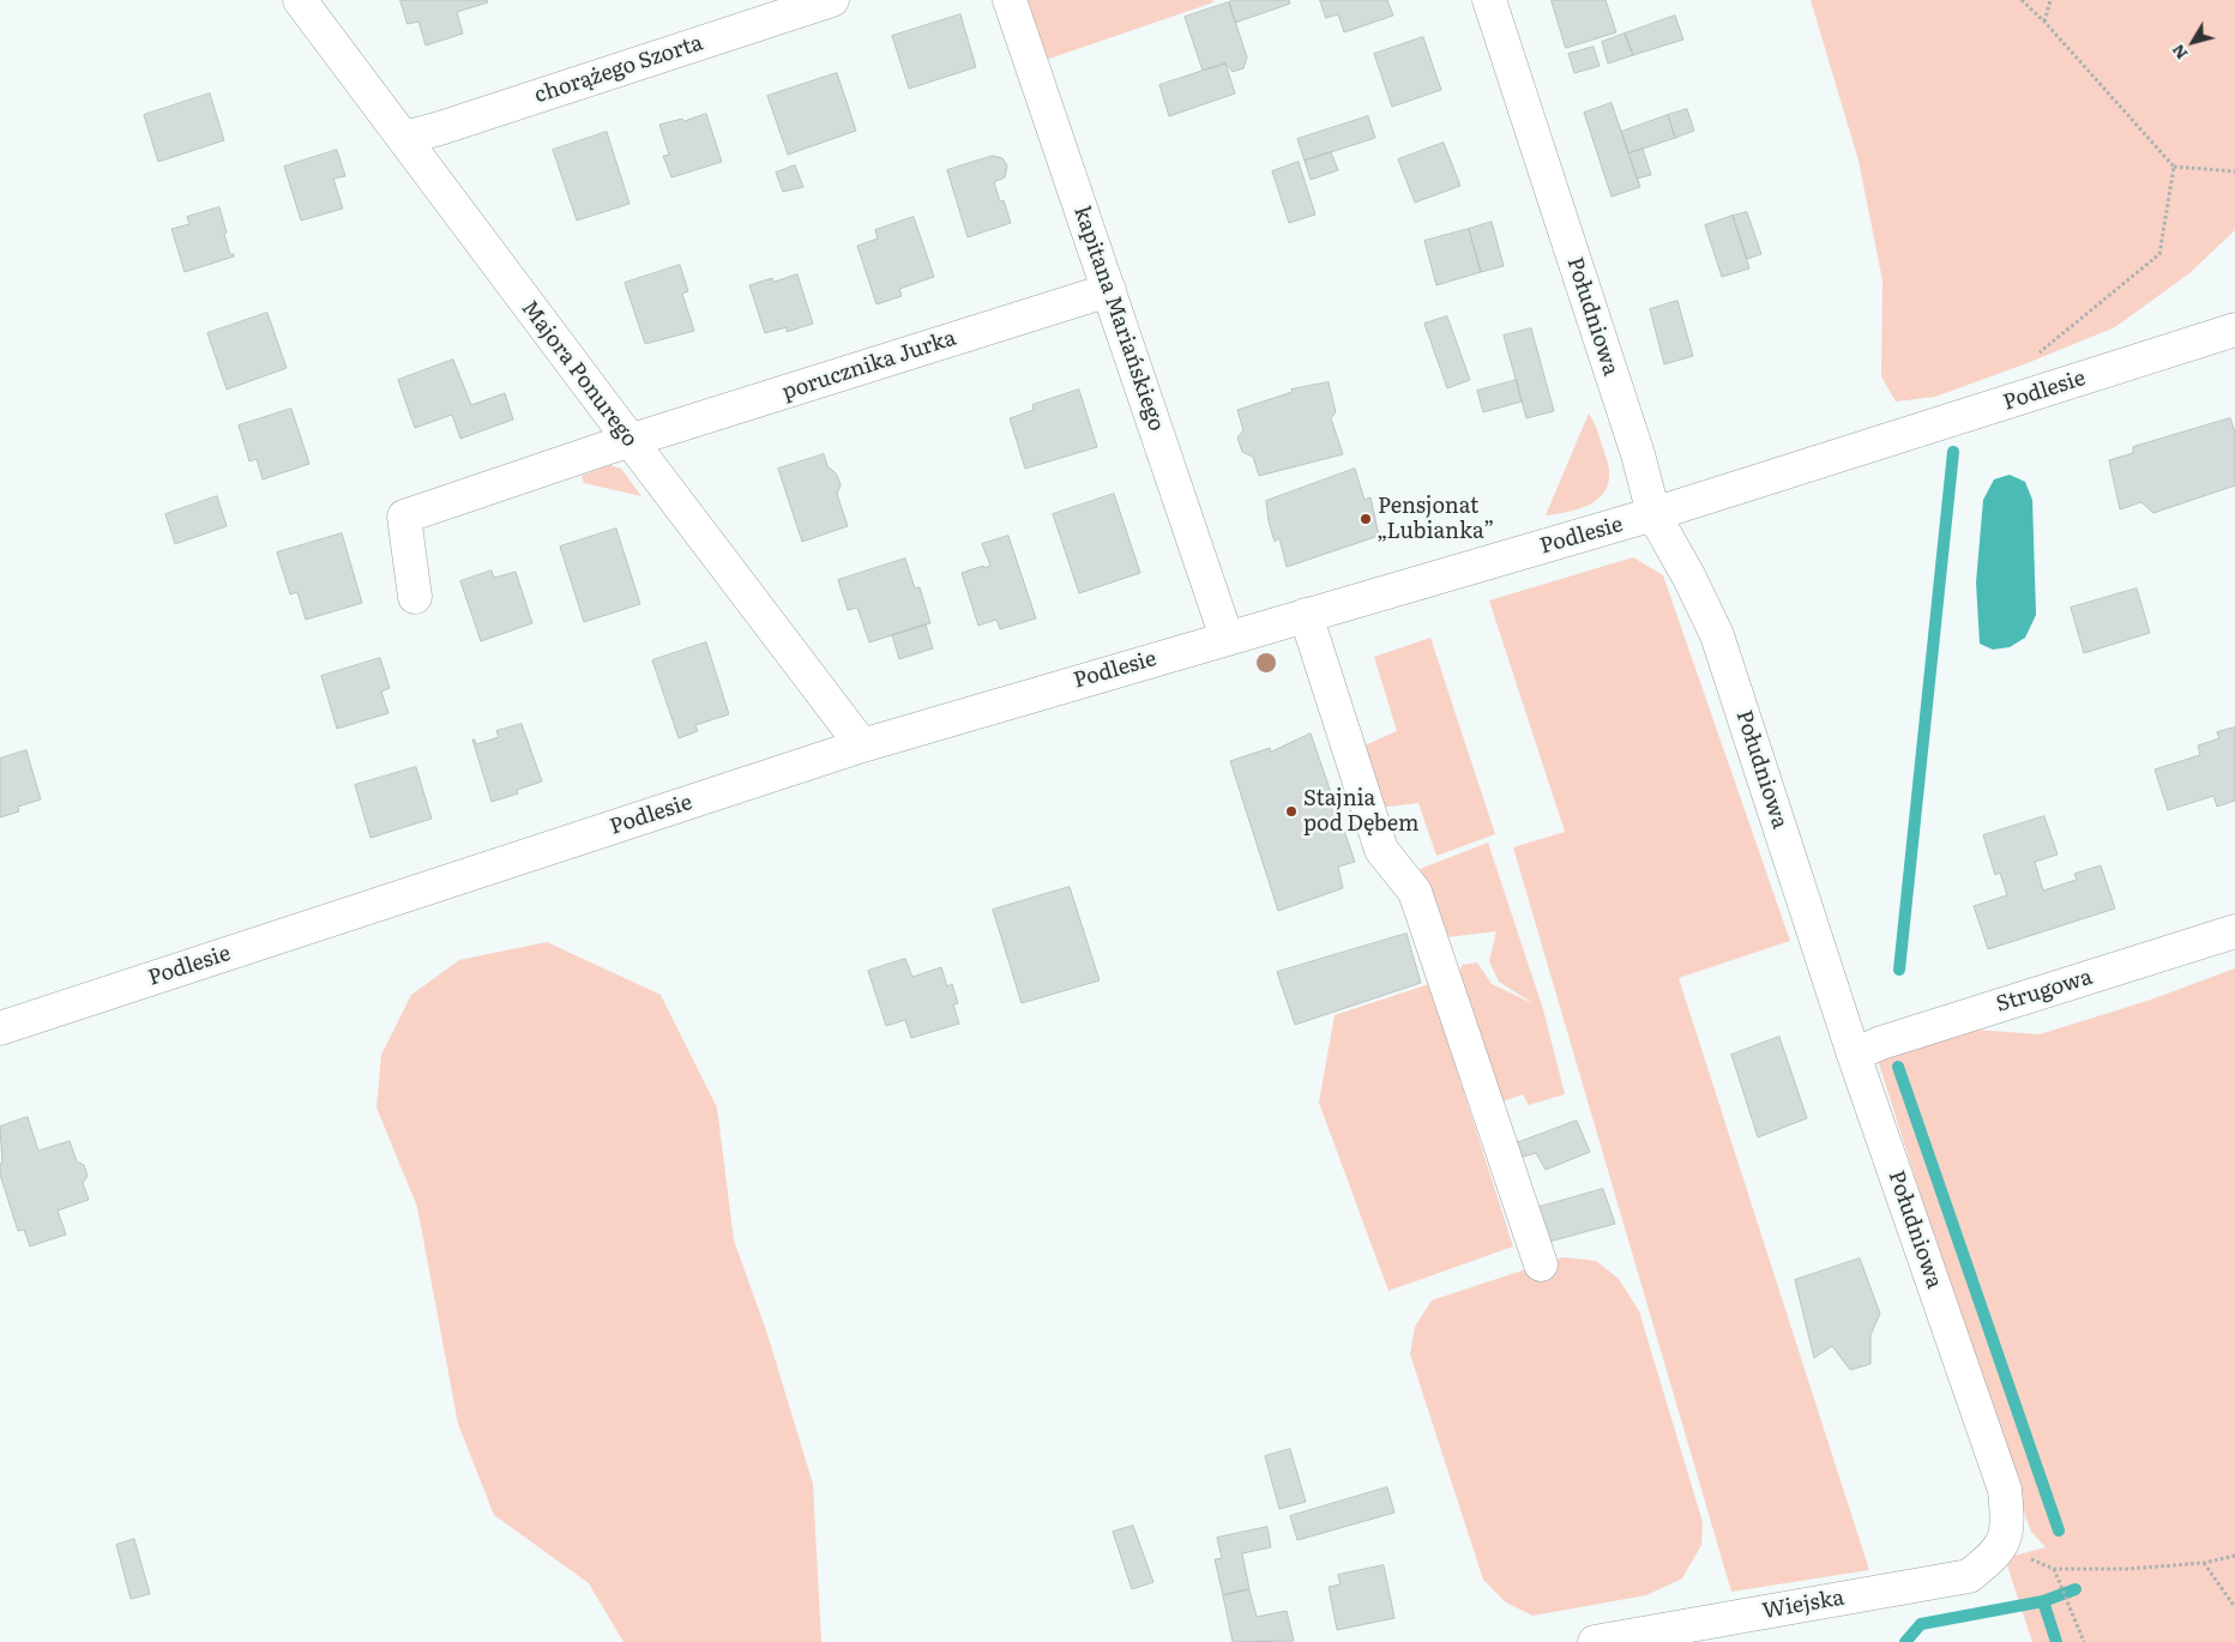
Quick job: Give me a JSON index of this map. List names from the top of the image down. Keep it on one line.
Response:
{"streets":{"street":["chorążego Szorta","Południowa","kapitana Mariańskiego","porucznika Jurka","Majora Ponurego","Podlesie","Strugowa","Wiejska"]},"crossings":[["chorążego Szorta","Majora Ponurego"],["Południowa","Podlesie"],["Południowa","Strugowa"],["Południowa","Wiejska"],["kapitana Mariańskiego","porucznika Jurka"],["kapitana Mariańskiego","Podlesie"],["porucznika Jurka","Majora Ponurego"],["Majora Ponurego","Podlesie"]],"places":["Pensjonat „Lubianka”","Stajnia pod Dębem"],"north":"bottom left"}
